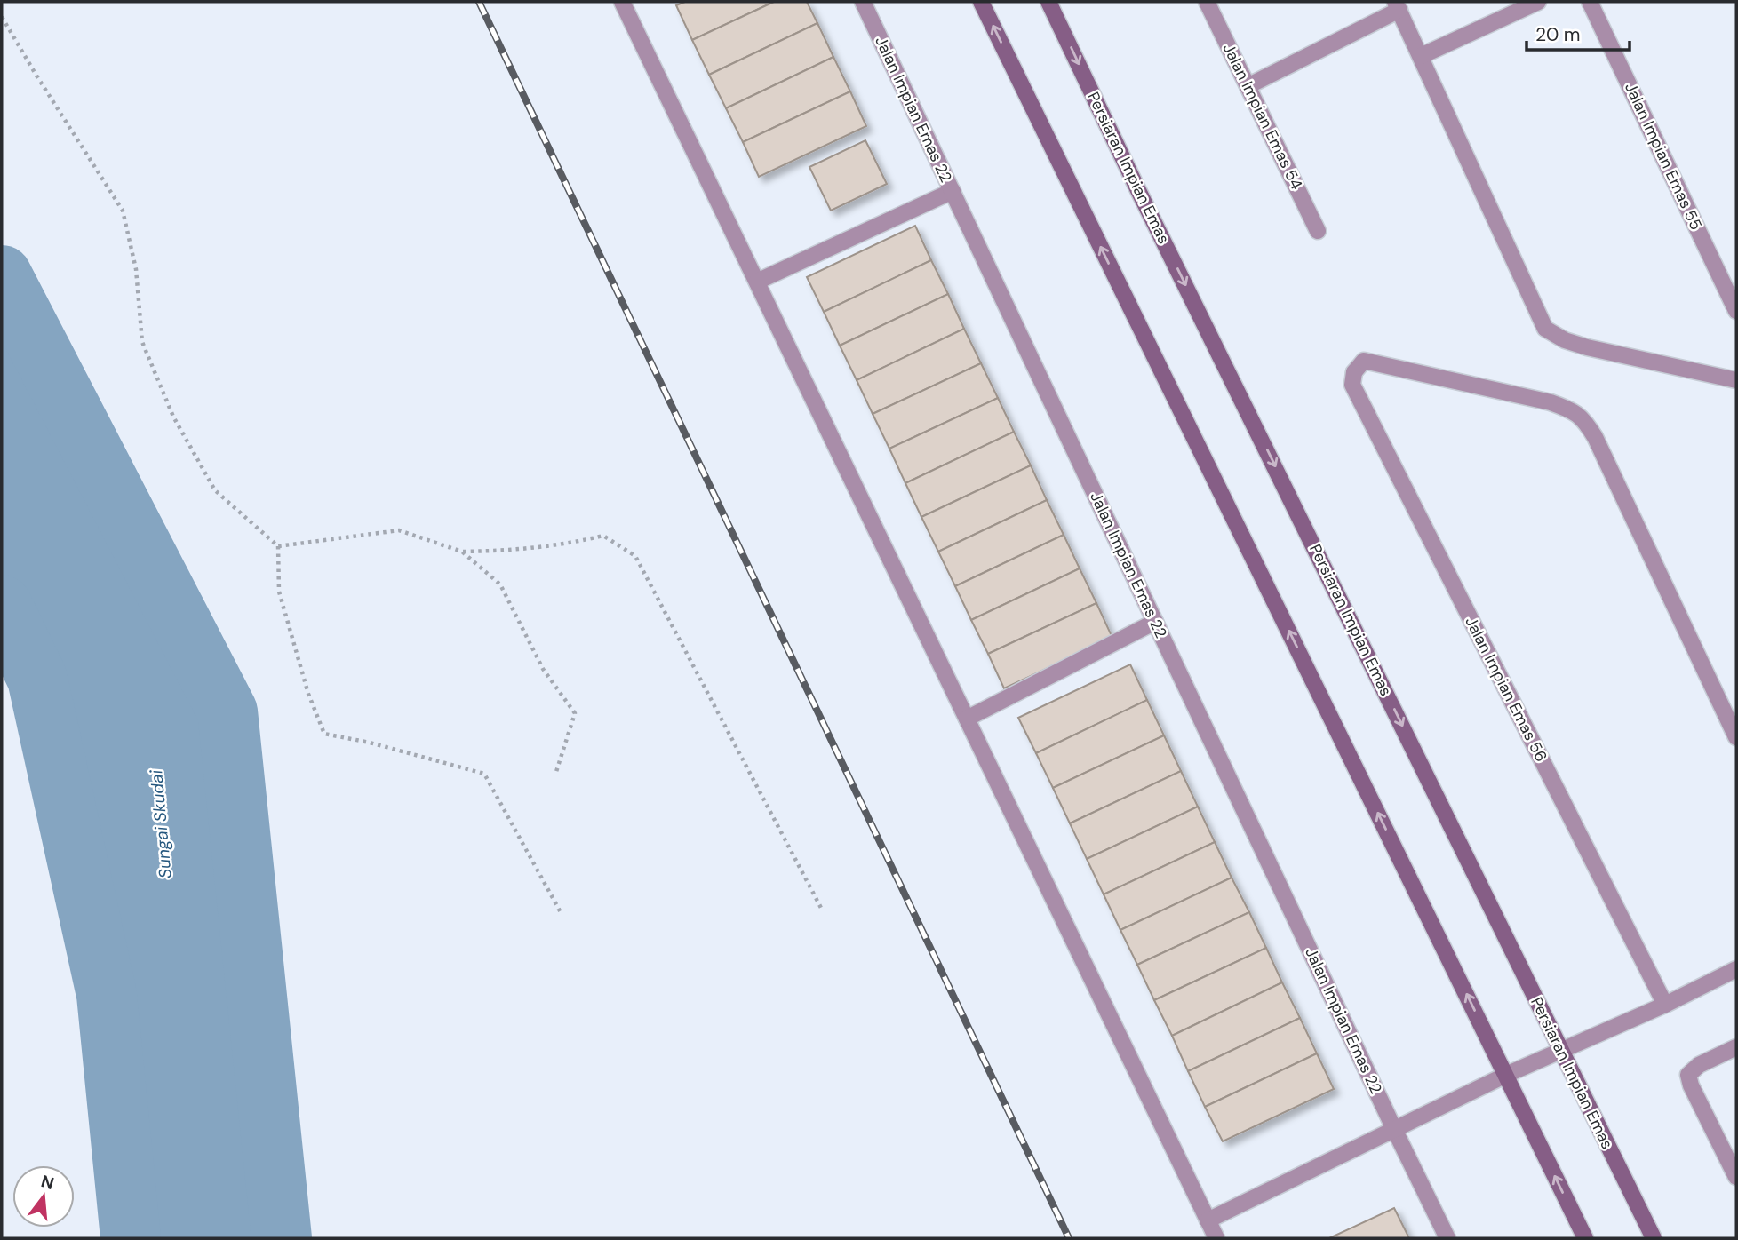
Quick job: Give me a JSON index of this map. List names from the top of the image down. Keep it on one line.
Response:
{"streets":{"main road":["Persiaran Impian Emas"],"street":["Jalan Impian Emas 22","Jalan Impian Emas 54","Jalan Impian Emas 55","Jalan Impian Emas 56"]},"water":["Sungai Skudai"],"scale_bar":"20 m","north":"top"}
